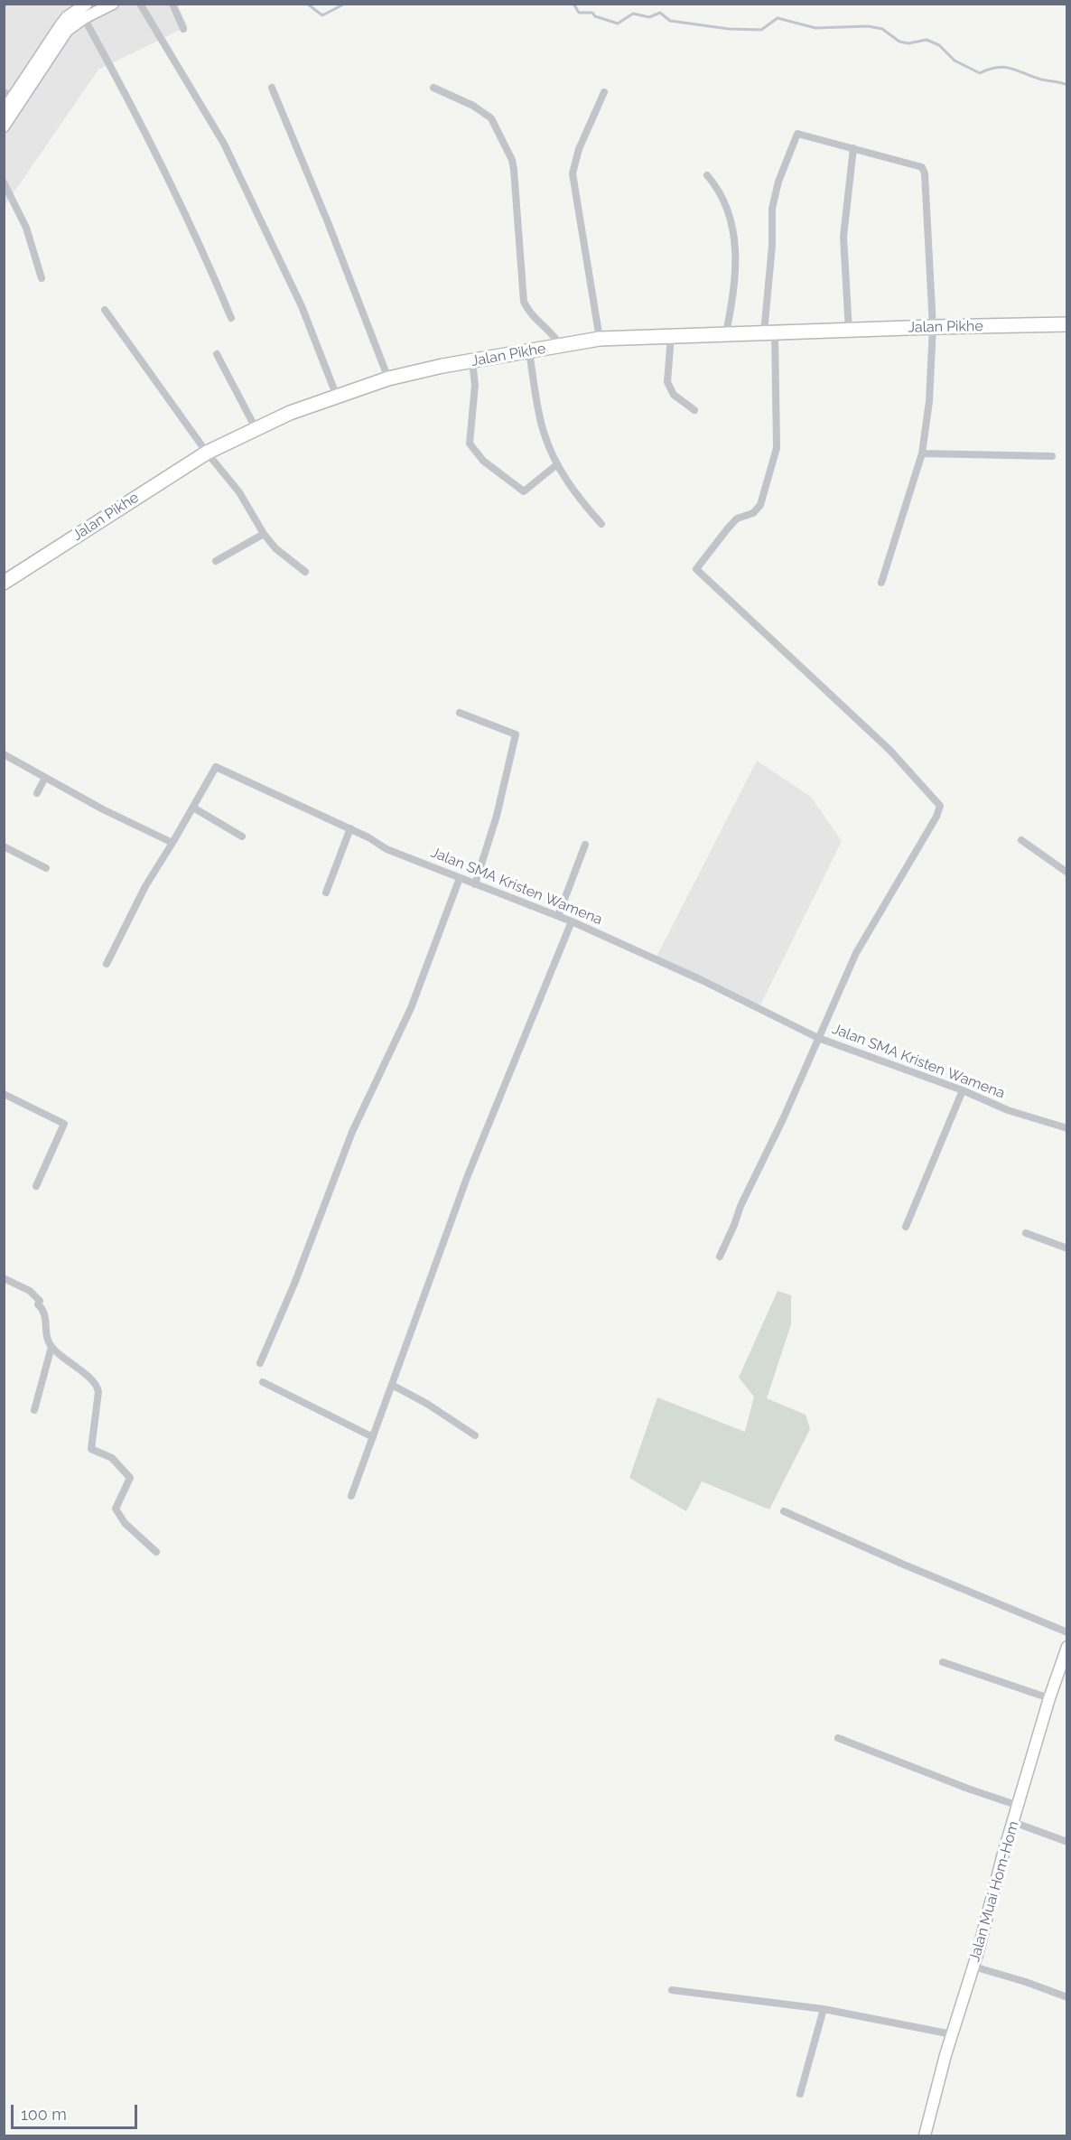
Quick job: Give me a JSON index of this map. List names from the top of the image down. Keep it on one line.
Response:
{"streets":{"highway":["Jalan Pikhe"],"street":["Jalan SMA Kristen Wamena","Jalan Muai Hom-Hom"]},"scale_bar":"100 m"}
